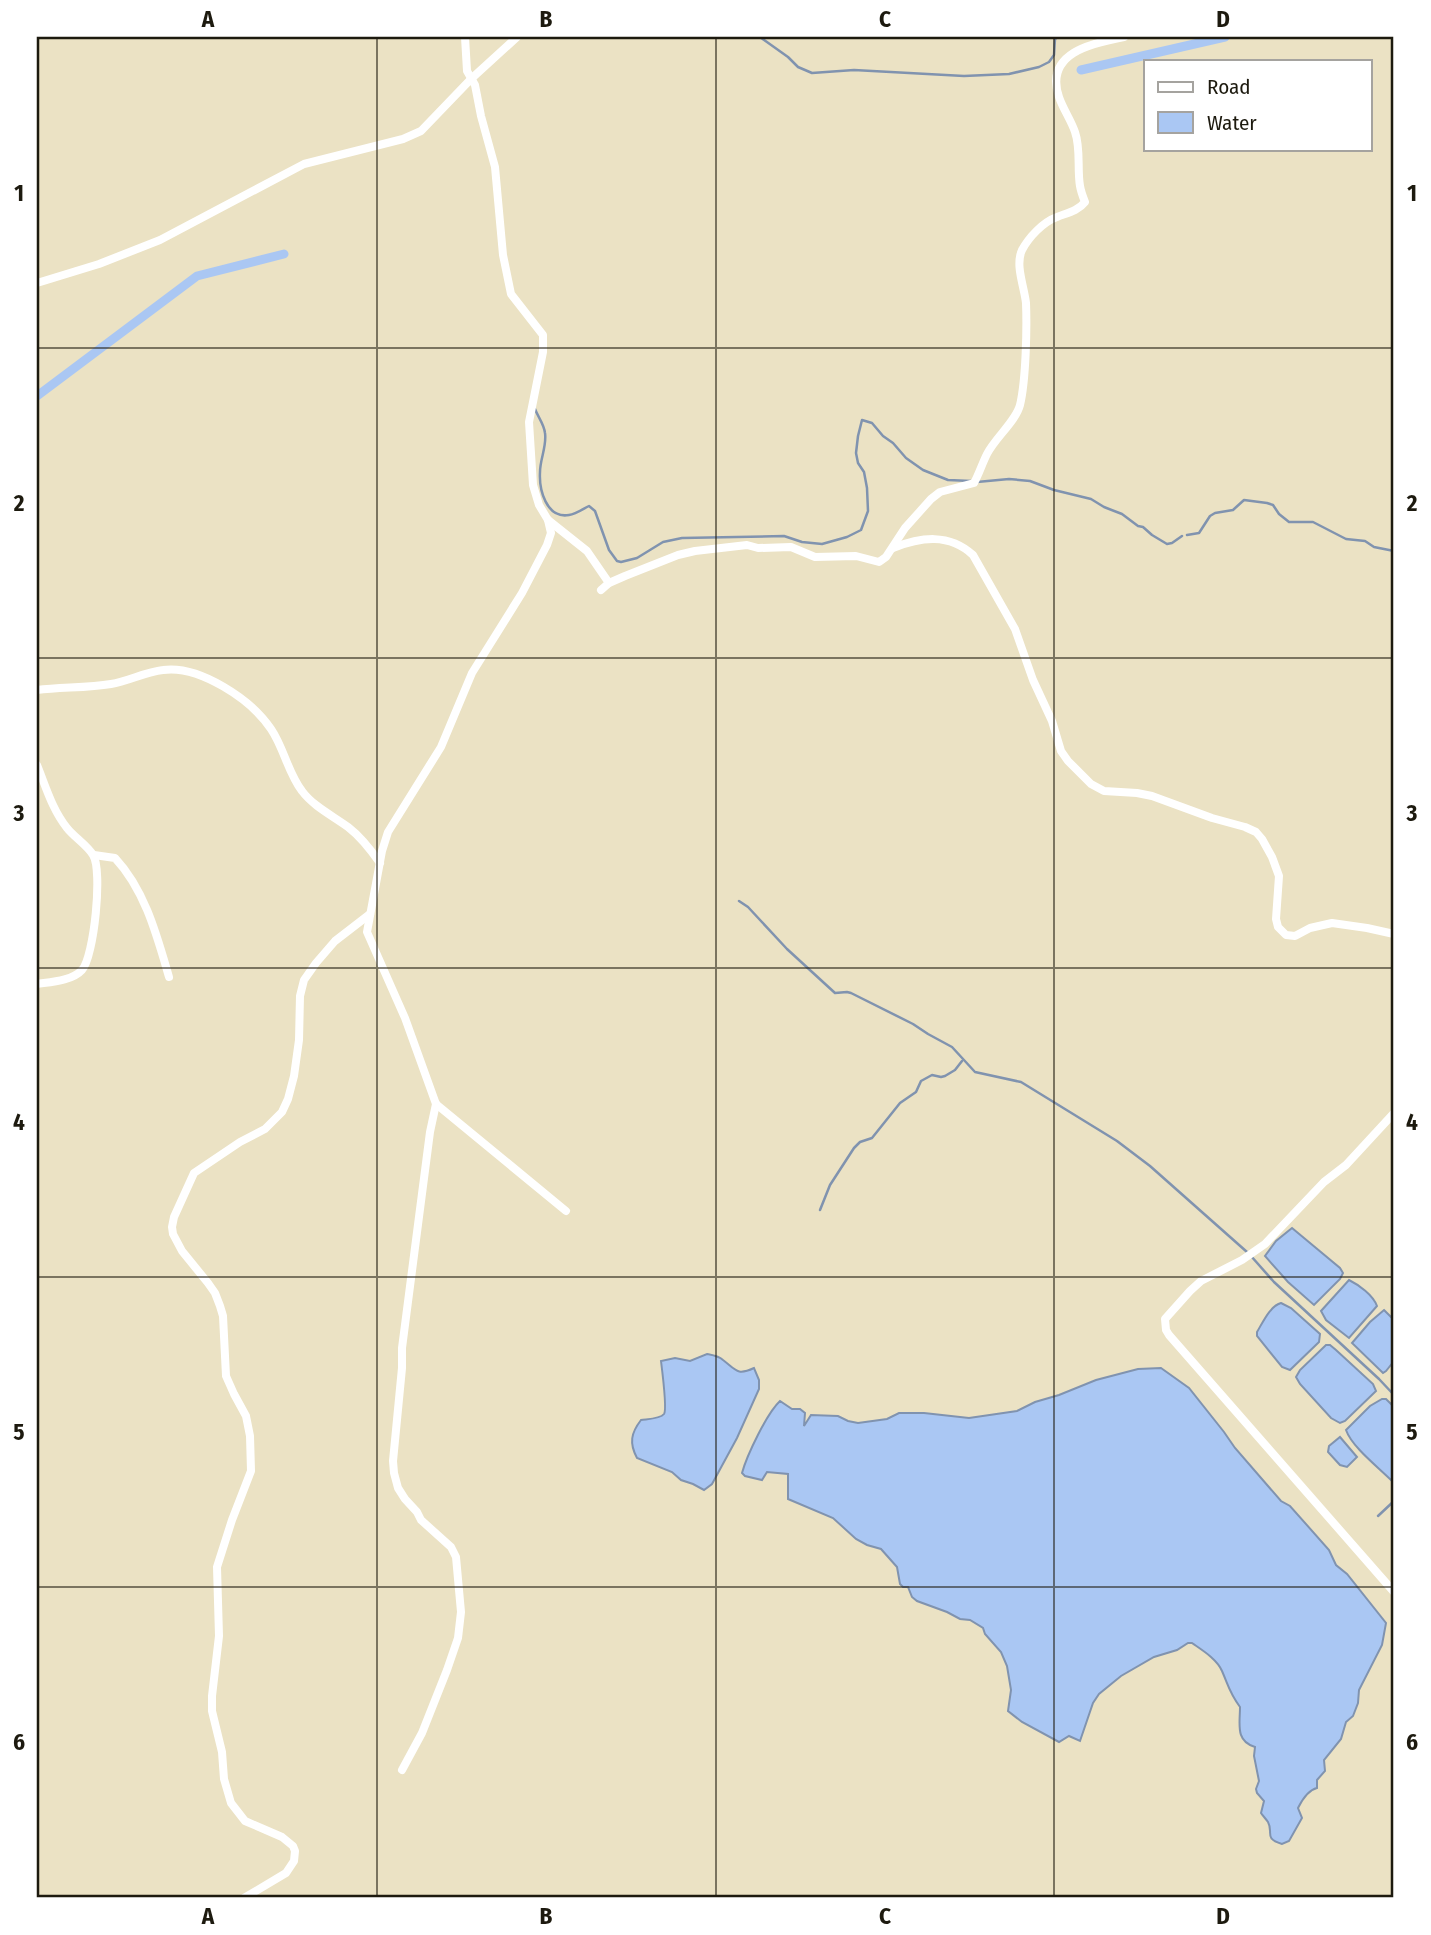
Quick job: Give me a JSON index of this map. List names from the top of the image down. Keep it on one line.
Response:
{"legend":["Road","Water"],"grid":{"columns":["A","B","C","D"],"rows":["1","2","3","4","5","6"]}}
